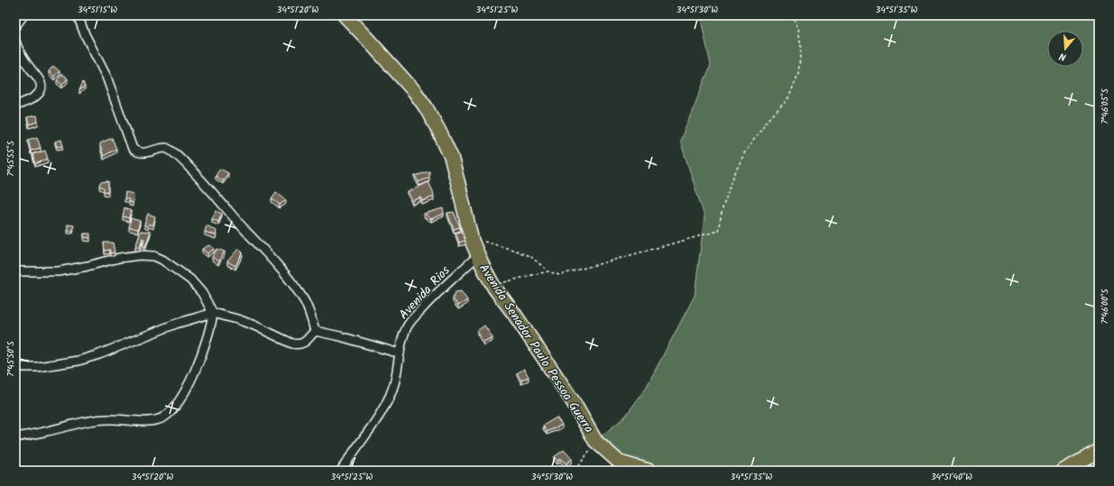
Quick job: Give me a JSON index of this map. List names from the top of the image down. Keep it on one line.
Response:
{"streets":{"main road":["Avenida Senador Paulo Pessoa Guerra"],"street":["Avenida Rios"]},"crossings":[["Avenida Rios","Avenida Senador Paulo Pessoa Guerra"]],"north":"bottom","coordinates":["34°51'15\"W","34°51'20\"W","34°51'25\"W","34°51'30\"W","34°51'35\"W","7°46'05\"S","7°45'55\"S","7°46'00\"S","7°45'50\"S","34°51'40\"W"]}
